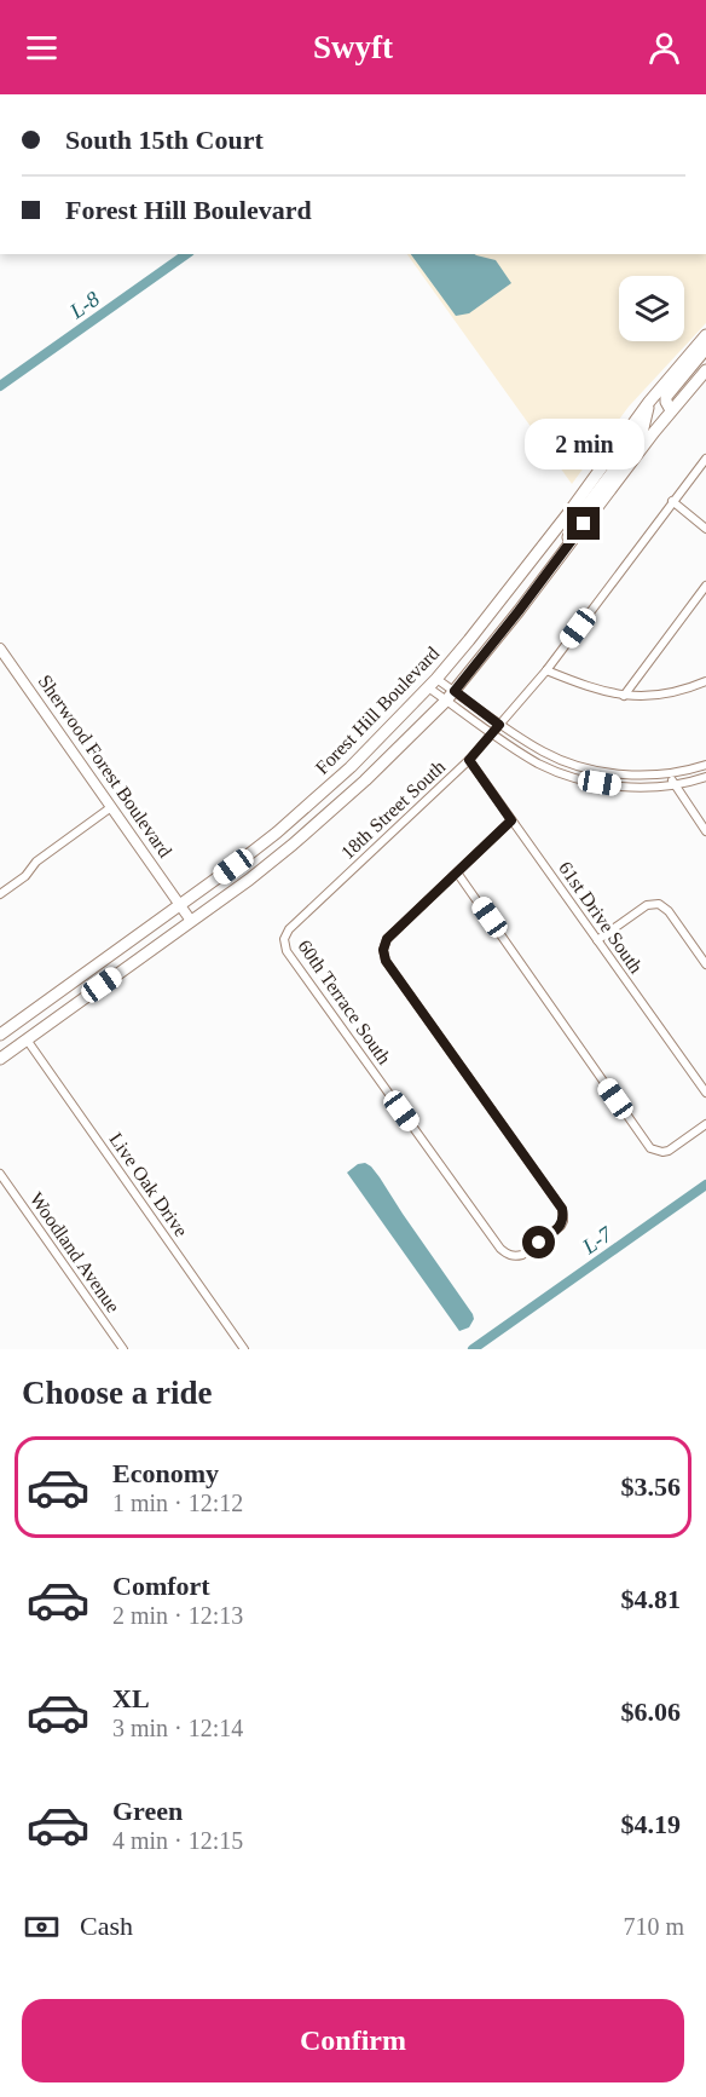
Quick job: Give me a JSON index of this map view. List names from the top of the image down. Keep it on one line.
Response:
{"streets":{"main road":["Forest Hill Boulevard"],"street":["Sherwood Forest Boulevard","18th Street South","61st Drive South","60th Terrace South","Live Oak Drive","Woodland Avenue"]},"crossings":[["Forest Hill Boulevard","Sherwood Forest Boulevard"],["Forest Hill Boulevard","Live Oak Drive"],["18th Street South","61st Drive South"],["18th Street South","60th Terrace South"]],"water":["L-8","L-7"],"page":{"header":"Swyft","banner":["South 15th Court","Forest Hill Boulevard"],"bubble":"2 min","heading":"Choose a ride","list":[{"name":"Economy","note":"1 min · 12:12","value":"$3.56"},{"name":"Comfort","note":"2 min · 12:13","value":"$4.81"},{"name":"XL","note":"3 min · 12:14","value":"$6.06"},{"name":"Green","note":"4 min · 12:15","value":"$4.19"}],"pay":["Cash","710 m"],"buttons":"Confirm"}}
